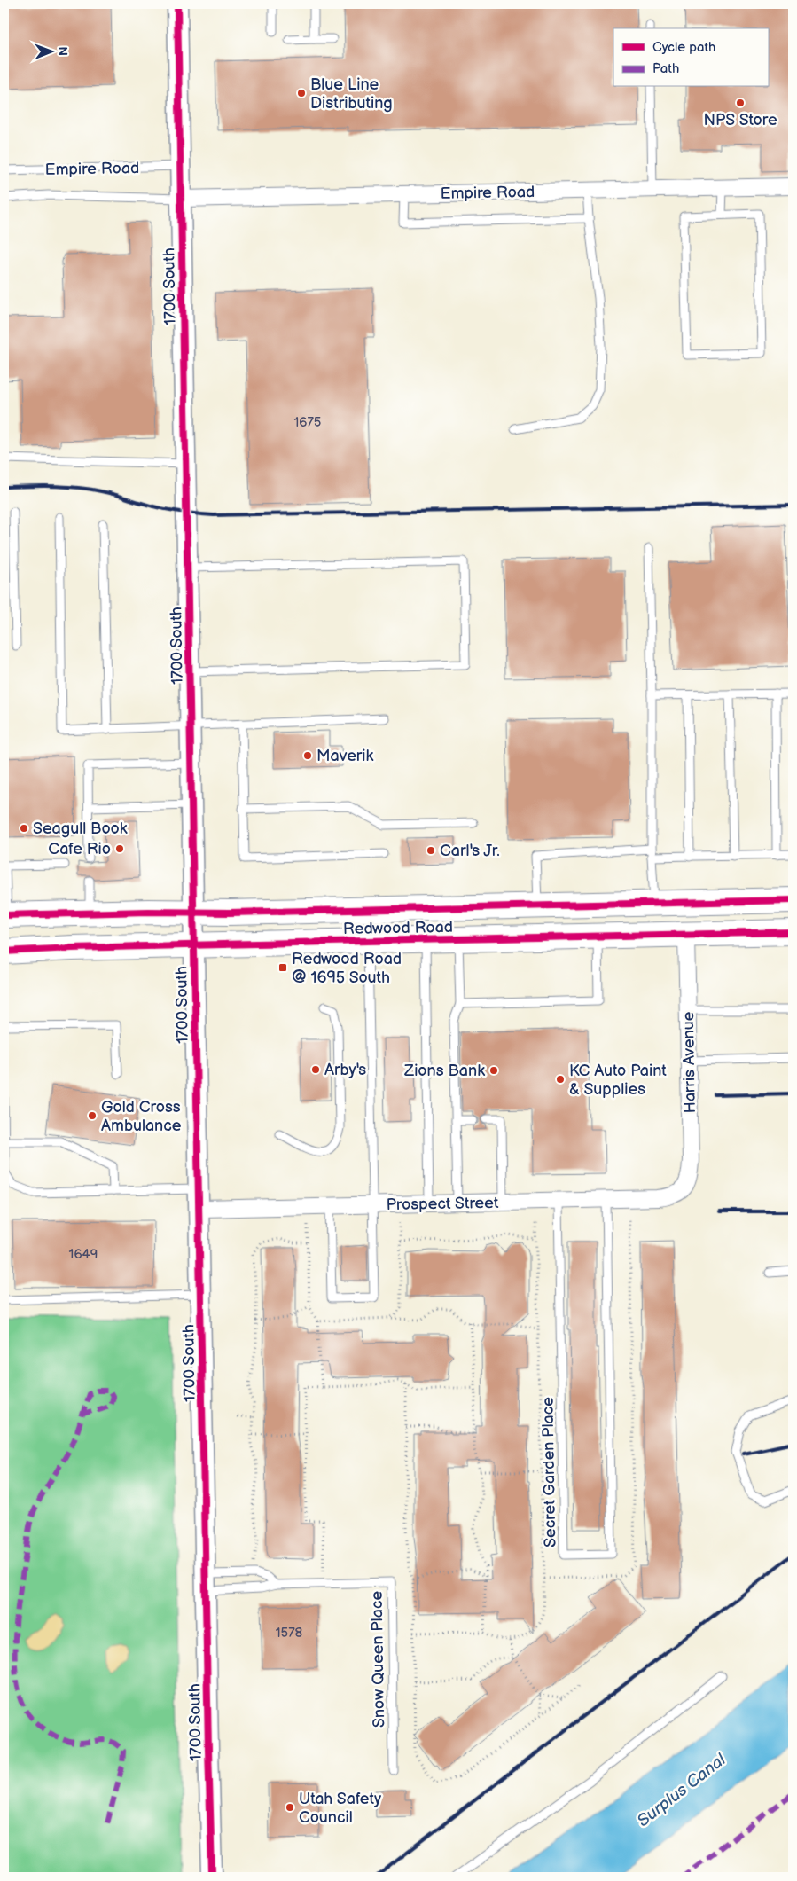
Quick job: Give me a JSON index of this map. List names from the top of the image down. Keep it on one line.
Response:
{"streets":{"main road":["Redwood Road"],"street":["Empire Road","1700 South","Harris Avenue","Prospect Street"],"lane":["Secret Garden Place","Snow Queen Place"]},"crossings":[["Empire Road","1700 South"],["1700 South","Redwood Road"],["1700 South","Prospect Street"],["1700 South","Snow Queen Place"],["Redwood Road","Harris Avenue"],["Harris Avenue","Prospect Street"],["Prospect Street","Secret Garden Place"]],"water":["Surplus Canal"],"places":{"other":["Blue Line Distributing","NPS Store","Maverik","Seagull Book","Cafe Rio","Carl's Jr.","Arby's","Zions Bank","KC Auto Paint & Supplies","Gold Cross Ambulance","Utah Safety Council"],"transit":["Redwood Road @ 1695 South"]},"house_numbers":["1675","1649","1578"],"legend":["Cycle path","Path"],"north":"right"}
